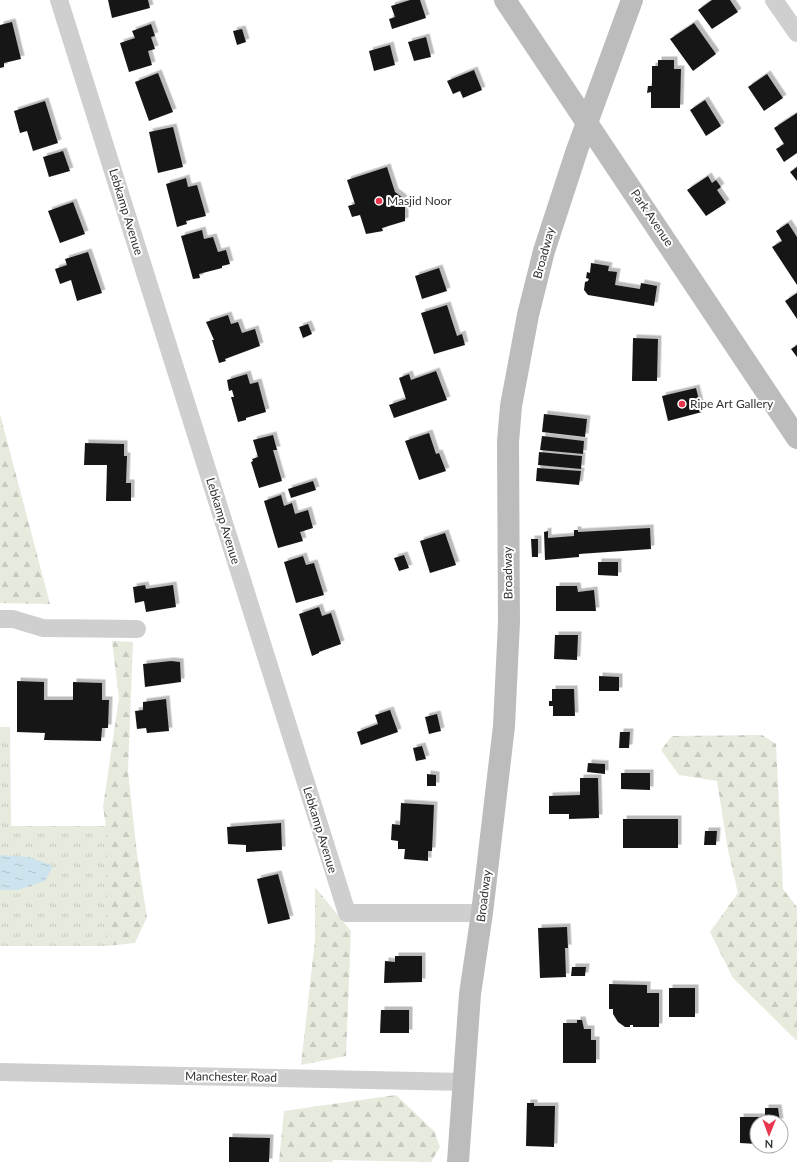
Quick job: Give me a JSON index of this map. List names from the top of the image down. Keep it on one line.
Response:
{"streets":{"main road":["Park Avenue","Broadway"],"street":["Lebkamp Avenue","Manchester Road"]},"crossings":[["Lebkamp Avenue","Broadway"],["Park Avenue","Broadway"],["Broadway","Manchester Road"]],"places":["Masjid Noor","Ripe Art Gallery"],"north":"bottom"}
